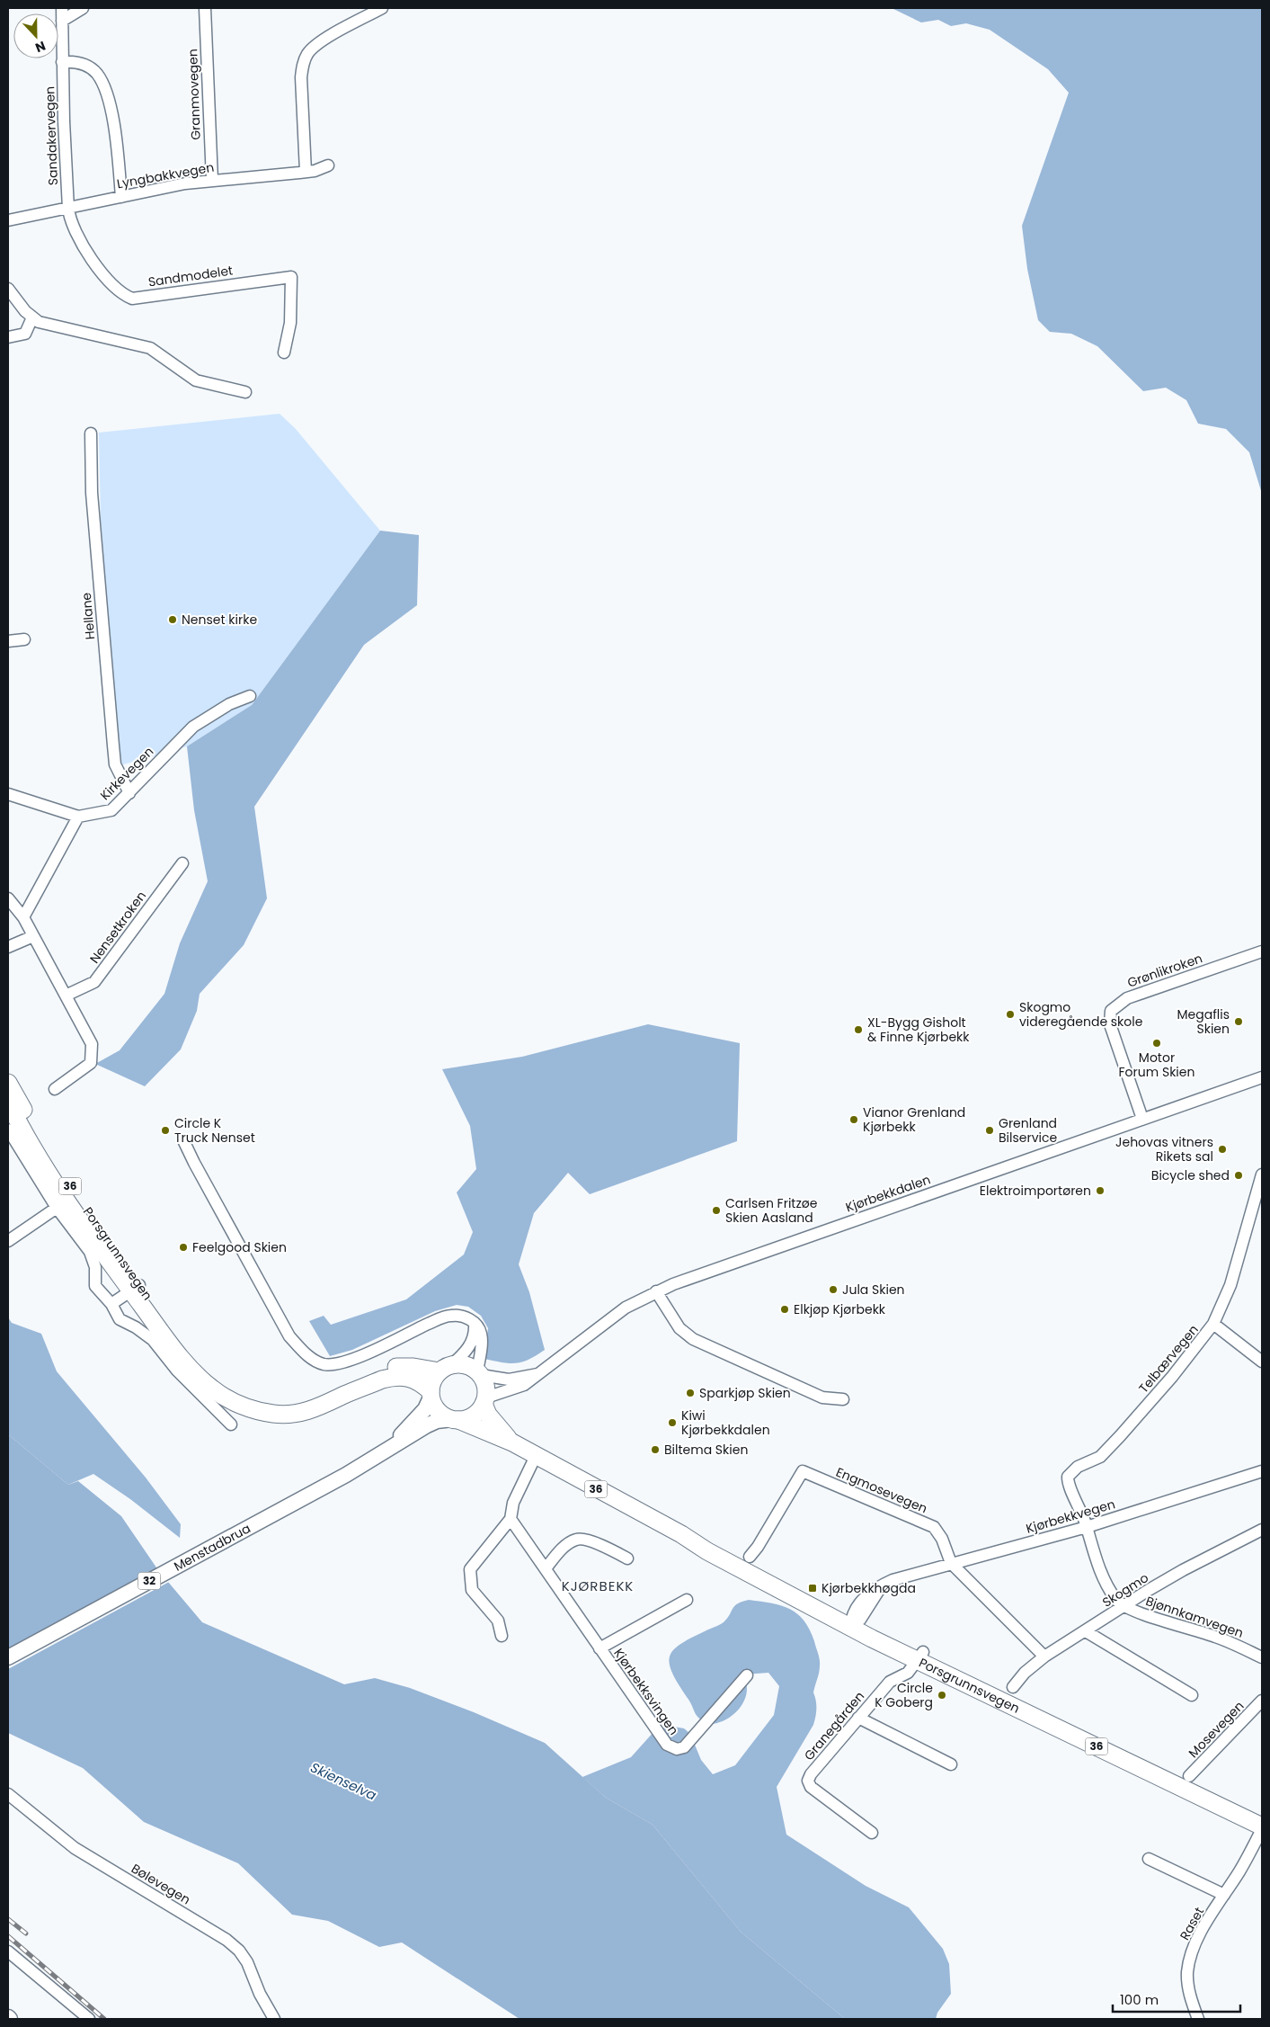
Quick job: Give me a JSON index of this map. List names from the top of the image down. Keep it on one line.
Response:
{"streets":{"highway":["36","Porsgrunnsvegen"],"main road":["Menstadbrua","32"],"street":["Granmovegen","Sandakervegen","Lyngbakkvegen","Sandmodelet","Hellane","Kirkevegen","Nensetkroken","Grønlikroken","Kjørbekkdalen","Telbærvegen","Engmosevegen","Kjørbekkvegen","Skogmo","Bjønnkamvegen","Kjørbekksvingen","Granegården","Mosevegen","Bølevegen","Raset"]},"crossings":[["Granmovegen","Lyngbakkvegen"],["Sandakervegen","Lyngbakkvegen"],["Sandakervegen","Sandmodelet"],["Lyngbakkvegen","Sandmodelet"],["Hellane","Kirkevegen"],["Grønlikroken","Kjørbekkdalen"],["36","Kjørbekkdalen"],["36","Porsgrunnsvegen"],["36","Menstadbrua"],["Kjørbekkdalen","Porsgrunnsvegen"],["Kjørbekkdalen","Menstadbrua"],["Porsgrunnsvegen","Kjørbekkvegen"],["Porsgrunnsvegen","Menstadbrua"],["Porsgrunnsvegen","Granegården"],["Porsgrunnsvegen","Raset"],["Telbærvegen","Kjørbekkvegen"],["Engmosevegen","Kjørbekkvegen"],["Engmosevegen","Skogmo"],["Skogmo","Bjønnkamvegen"]],"districts":["KJØRBEKK"],"water":["Skienselva"],"places":{"other":["Nenset kirke","Skogmo videregående skole","Megaflis Skien","XL-Bygg Gisholt & Finne Kjørbekk","Motor Forum Skien","Vianor Grenland Kjørbekk","Circle K Truck Nenset","Grenland Bilservice","Jehovas vitners Rikets sal","Bicycle shed","Elektroimportøren","Carlsen Fritzøe Skien Aasland","Feelgood Skien","Jula Skien","Elkjøp Kjørbekk","Sparkjøp Skien","Kiwi Kjørbekkdalen","Biltema Skien","Circle K Goberg"],"transit":["Kjørbekkhøgda"]},"scale_bar":"100 m","north":"bottom"}
